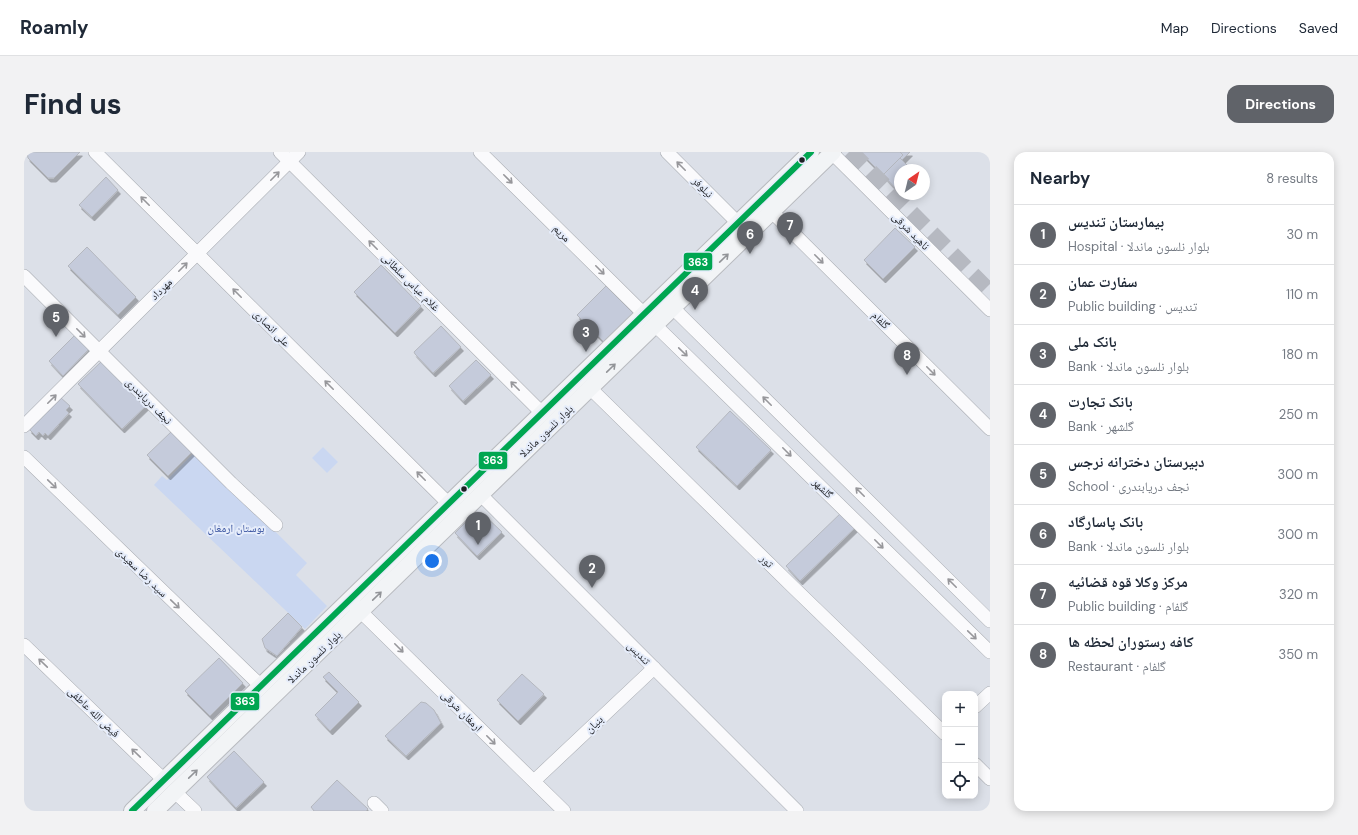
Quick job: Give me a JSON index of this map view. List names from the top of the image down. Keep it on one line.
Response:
{"streets":{"main road":["بلوار نلسون ماندلا"],"street":["نیلوفر","ناهید شرقی","مریم","غلام عباس سلطانی","مهرداد","گلفام","علی انصاری","نجف دریابندری","گلشهر","تور","سید رضا سعیدی","تندیس","ارمغان شرقی","فیض الله عاطفی","بنیان"]},"crossings":[["نیلوفر","بلوار نلسون ماندلا"],["ناهید شرقی","بلوار نلسون ماندلا"],["مریم","بلوار نلسون ماندلا"],["مریم","گلشهر"],["غلام عباس سلطانی","مهرداد"],["غلام عباس سلطانی","بلوار نلسون ماندلا"],["مهرداد","علی انصاری"],["مهرداد","نجف دریابندری"],["گلفام","بلوار نلسون ماندلا"],["علی انصاری","بلوار نلسون ماندلا"],["بلوار نلسون ماندلا","گلشهر"],["بلوار نلسون ماندلا","تور"],["بلوار نلسون ماندلا","سید رضا سعیدی"],["بلوار نلسون ماندلا","تندیس"],["بلوار نلسون ماندلا","ارمغان شرقی"],["بلوار نلسون ماندلا","فیض الله عاطفی"],["تندیس","بنیان"],["ارمغان شرقی","بنیان"]],"one_way":["نیلوفر","مریم","غلام عباس سلطانی","مهرداد","گلفام","علی انصاری","سید رضا سعیدی","ارمغان شرقی","فیض الله عاطفی"],"parks":["بوستان ارمغان"],"lines":["transit line 363"],"north":"top right","page":{"header":"Roamly","nav":["Map","Directions","Saved"],"buttons":"Directions","title":"Find us","heading":["Nearby","8 results"],"list":[{"mark":"1","name":"بیمارستان تندیس","note":"Hospital · بلوار نلسون ماندلا","value":"30 m"},{"mark":"2","name":"سفارت عمان","note":"Public building · تندیس","value":"110 m"},{"mark":"3","name":"بانک ملی","note":"Bank · بلوار نلسون ماندلا","value":"180 m"},{"mark":"4","name":"بانک تجارت","note":"Bank · گلشهر","value":"250 m"},{"mark":"5","name":"دبیرستان دخترانه نرجس","note":"School · نجف دریابندری","value":"300 m"},{"mark":"6","name":"بانک پاسارگاد","note":"Bank · بلوار نلسون ماندلا","value":"300 m"},{"mark":"7","name":"مرکز وکلا قوه قضائیه","note":"Public building · گلفام","value":"320 m"},{"mark":"8","name":"کافه رستوران لحظه ها","note":"Restaurant · گلفام","value":"350 m"}],"pins":["7","6","4","5","3","8","1","2"],"map_buttons":["+","−"]}}
